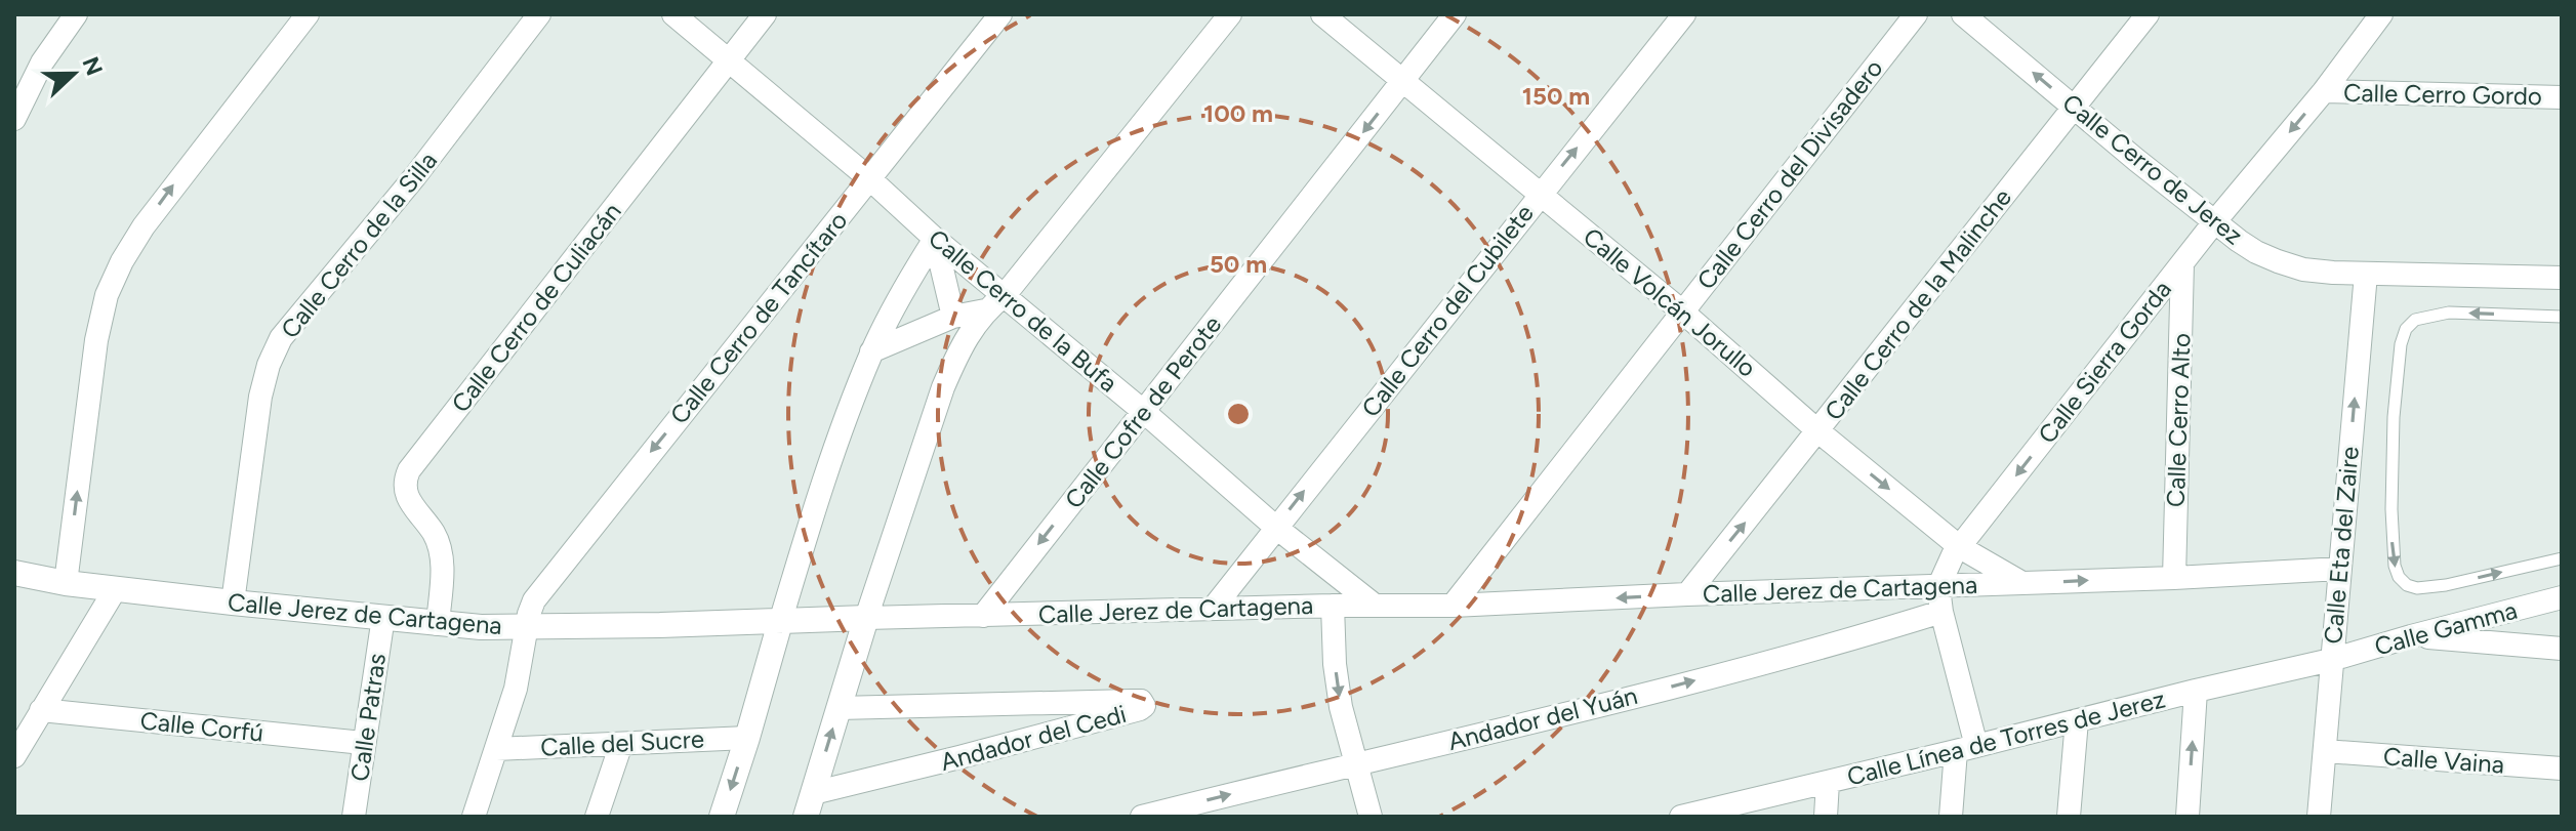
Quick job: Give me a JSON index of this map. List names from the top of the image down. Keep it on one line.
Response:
{"streets":{"street":["Calle Cerro Gordo","Calle Cerro de Jerez","Calle Cerro del Divisadero","Calle Cerro de la Silla","Calle Volcán Jorullo","Calle Cerro de la Malinche","Calle Cerro de Culiacán","Calle Cerro de la Bufa","Calle Cerro del Cubilete","Calle Cerro de Tancítaro","Calle Sierra Gorda","Calle Cofre de Perote","Calle Cerro Alto","Calle Eta del Zaire","Calle Jerez de Cartagena","Calle Gamma","Calle Patras","Andador del Yuán","Calle Corfú","Andador del Cedi","Calle Línea de Torres de Jerez","Calle del Sucre","Calle Vaina"]},"crossings":[["Calle Cerro Gordo","Calle Sierra Gorda"],["Calle Cerro de Jerez","Calle Cerro de la Malinche"],["Calle Cerro de Jerez","Calle Sierra Gorda"],["Calle Cerro de Jerez","Calle Eta del Zaire"],["Calle Cerro del Divisadero","Calle Volcán Jorullo"],["Calle Cerro del Divisadero","Calle Jerez de Cartagena"],["Calle Cerro de la Silla","Calle Jerez de Cartagena"],["Calle Volcán Jorullo","Calle Cerro de la Malinche"],["Calle Volcán Jorullo","Calle Cerro del Cubilete"],["Calle Volcán Jorullo","Calle Sierra Gorda"],["Calle Volcán Jorullo","Calle Cofre de Perote"],["Calle Volcán Jorullo","Calle Jerez de Cartagena"],["Calle Cerro de la Malinche","Calle Jerez de Cartagena"],["Calle Cerro de Culiacán","Calle Cerro de la Bufa"],["Calle Cerro de Culiacán","Calle Jerez de Cartagena"],["Calle Cerro de la Bufa","Calle Cerro del Cubilete"],["Calle Cerro de la Bufa","Calle Cerro de Tancítaro"],["Calle Cerro de la Bufa","Calle Cofre de Perote"],["Calle Cerro de la Bufa","Calle Jerez de Cartagena"],["Calle Cerro del Cubilete","Calle Jerez de Cartagena"],["Calle Cerro de Tancítaro","Calle Jerez de Cartagena"],["Calle Cerro de Tancítaro","Calle del Sucre"],["Calle Sierra Gorda","Calle Cerro Alto"],["Calle Sierra Gorda","Calle Jerez de Cartagena"],["Calle Cofre de Perote","Calle Jerez de Cartagena"],["Calle Cerro Alto","Calle Jerez de Cartagena"],["Calle Eta del Zaire","Calle Jerez de Cartagena"],["Calle Eta del Zaire","Calle Gamma"],["Calle Eta del Zaire","Calle Línea de Torres de Jerez"],["Calle Eta del Zaire","Calle Vaina"],["Calle Jerez de Cartagena","Calle Patras"],["Calle Gamma","Calle Línea de Torres de Jerez"],["Calle Patras","Calle Corfú"]],"one_way":["Calle Cerro del Cubilete","Calle Sierra Gorda","Calle Eta del Zaire","Andador del Yuán"],"north":"right","rings":["150 m","100 m","50 m"]}
